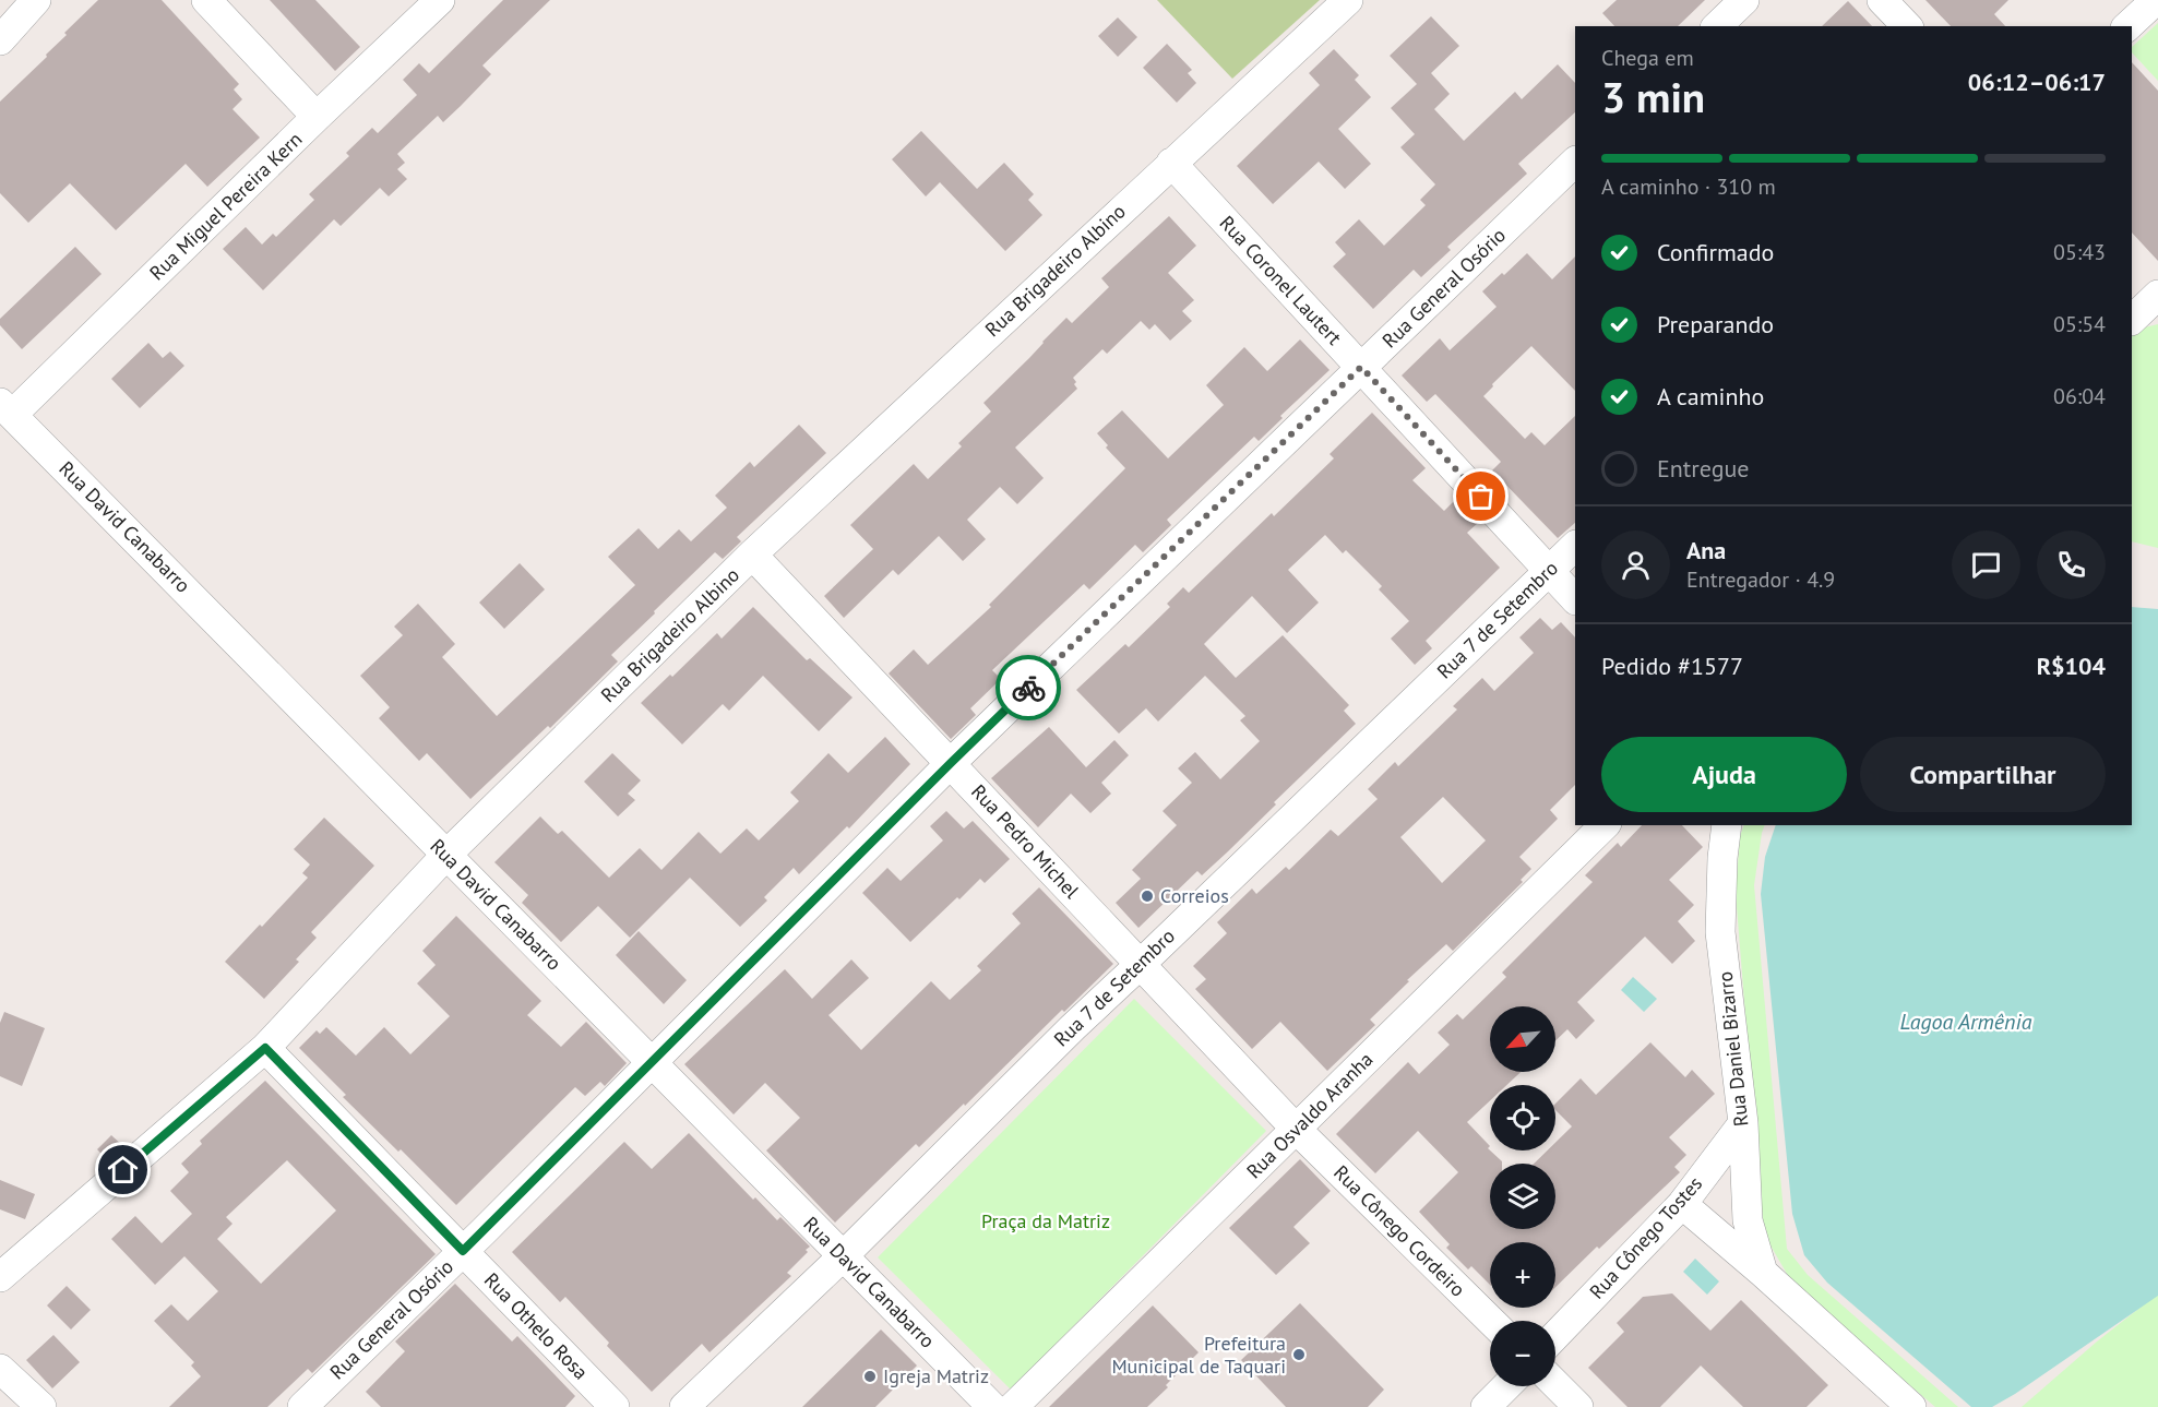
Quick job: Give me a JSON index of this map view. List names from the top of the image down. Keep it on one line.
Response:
{"streets":{"street":["Rua Miguel Pereira Kern","Rua Brigadeiro Albino","Rua Coronel Lautert","Rua General Osório","Rua David Canabarro","Rua 7 de Setembro","Rua Pedro Michel","Rua Daniel Bizarro","Rua Osvaldo Aranha","Rua Cônego Cordeiro","Rua Cônego Tostes","Rua Othelo Rosa"]},"crossings":[["Rua Miguel Pereira Kern","Rua David Canabarro"],["Rua Brigadeiro Albino","Rua Coronel Lautert"],["Rua Brigadeiro Albino","Rua David Canabarro"],["Rua Brigadeiro Albino","Rua Pedro Michel"],["Rua Brigadeiro Albino","Rua Othelo Rosa"],["Rua Coronel Lautert","Rua General Osório"],["Rua Coronel Lautert","Rua 7 de Setembro"],["Rua General Osório","Rua David Canabarro"],["Rua General Osório","Rua Pedro Michel"],["Rua General Osório","Rua Othelo Rosa"],["Rua David Canabarro","Rua 7 de Setembro"],["Rua 7 de Setembro","Rua Pedro Michel"],["Rua Pedro Michel","Rua Osvaldo Aranha"],["Rua Pedro Michel","Rua Cônego Cordeiro"],["Rua Daniel Bizarro","Rua Cônego Tostes"],["Rua Osvaldo Aranha","Rua Cônego Cordeiro"]],"water":["Lagoa Armênia"],"parks":["Praça da Matriz"],"places":["Correios","Prefeitura Municipal de Taquari","Igreja Matriz"],"north":"bottom left","page":{"heading":["3 min","Chega em","06:12–06:17"],"panel":["Ana","Entregador · 4.9","Pedido #1577","R$104"],"bar":"A caminho · 310 m","list":[["Confirmado","05:43"],["Preparando","05:54"],["A caminho","06:04"],"Entregue"],"buttons":["Ajuda","Compartilhar"],"map_buttons":["+","−"]}}
